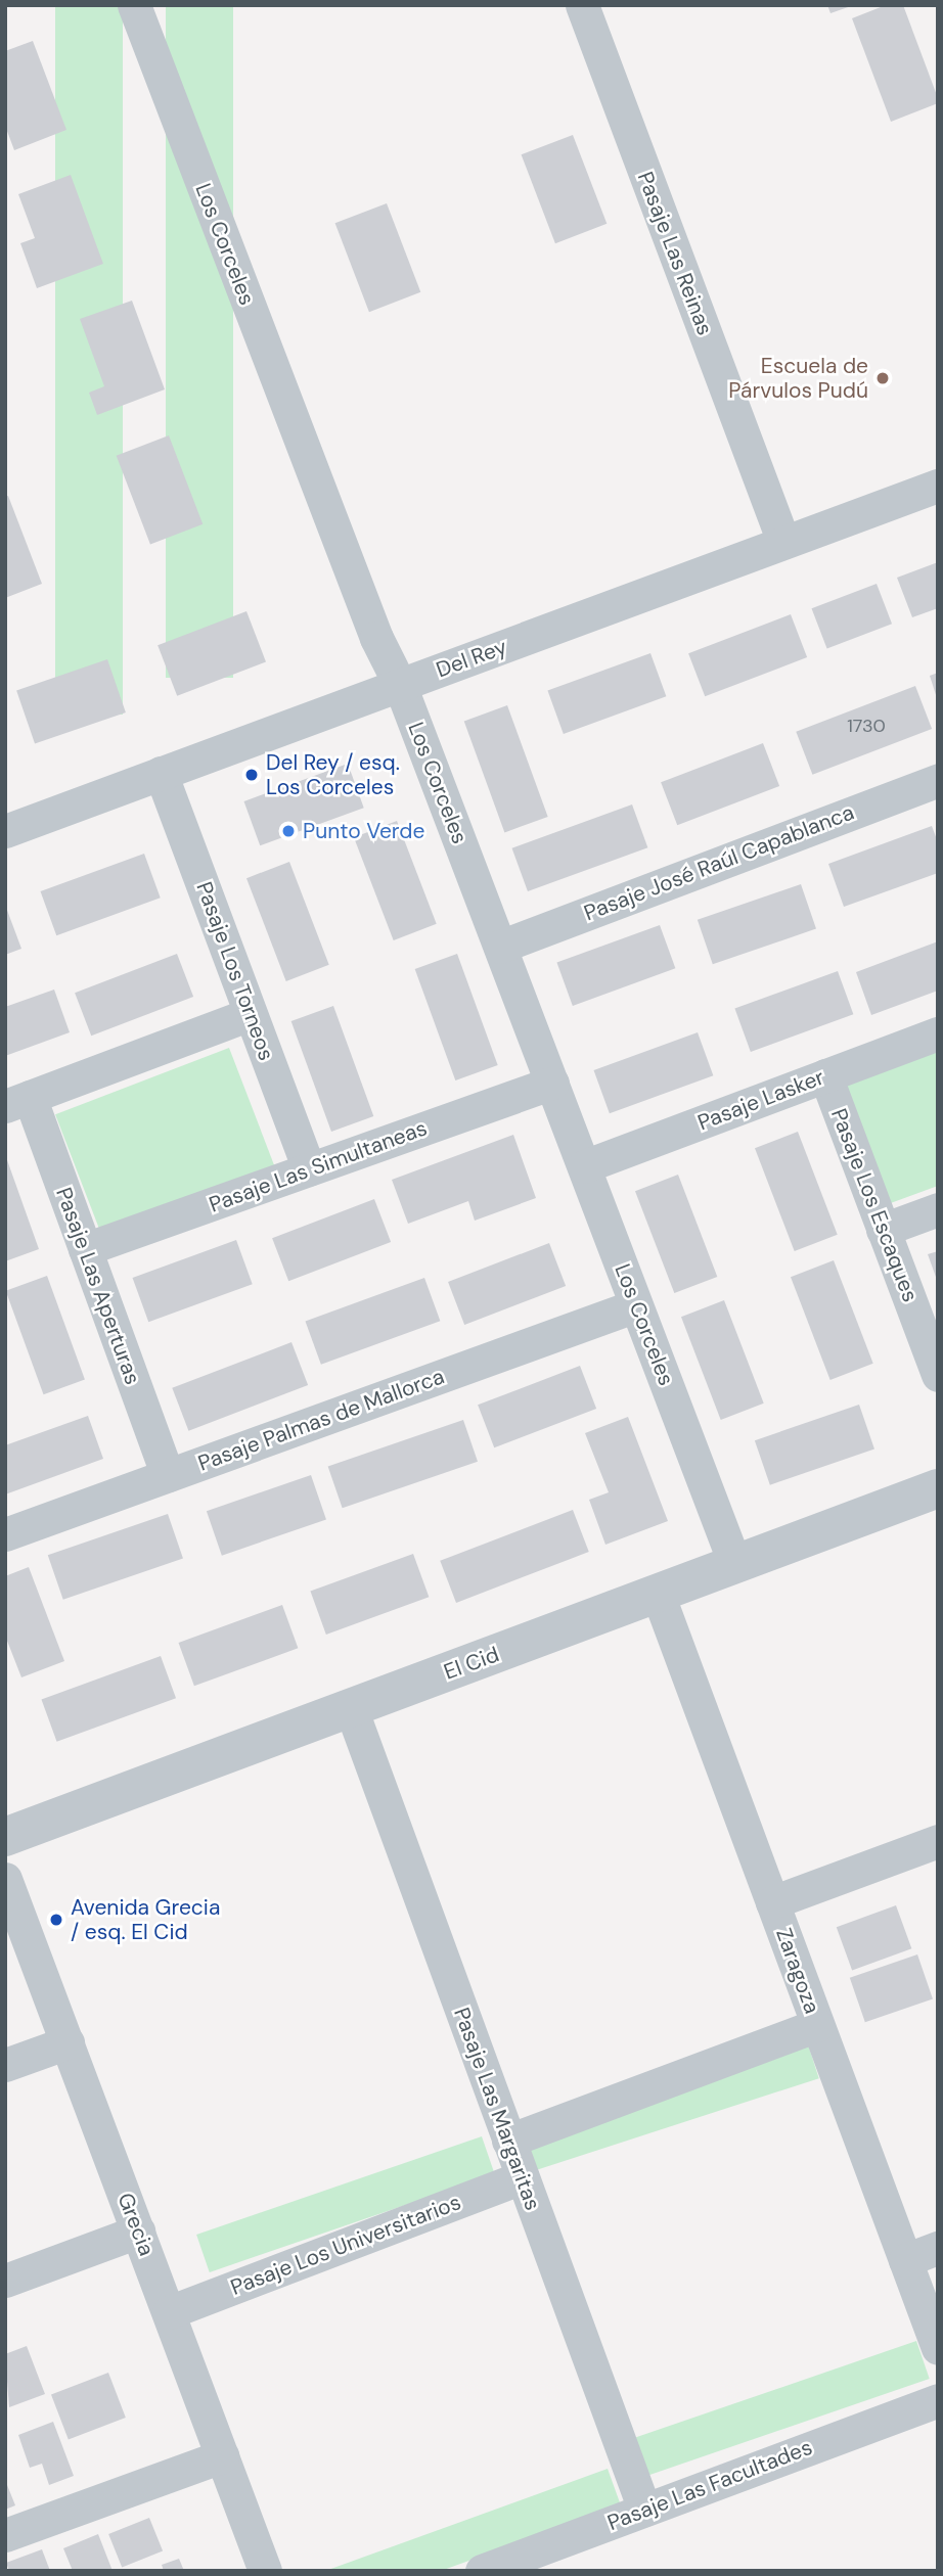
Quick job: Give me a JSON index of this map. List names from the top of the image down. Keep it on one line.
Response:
{"streets":{"street":["Los Corceles","Pasaje Las Reinas","Del Rey","Pasaje José Raúl Capablanca","Pasaje Los Torneos","Pasaje Lasker","Pasaje Las Simultaneas","Pasaje Los Escaques","Pasaje Las Aperturas","Pasaje Palmas de Mallorca","El Cid","Zaragoza","Pasaje Las Margaritas","Grecia","Pasaje Los Universitarios","Pasaje Las Facultades"]},"crossings":[["Los Corceles","Del Rey"],["Los Corceles","Pasaje José Raúl Capablanca"],["Los Corceles","Pasaje Lasker"],["Los Corceles","Pasaje Las Simultaneas"],["Los Corceles","Pasaje Palmas de Mallorca"],["Los Corceles","El Cid"],["Pasaje Las Reinas","Del Rey"],["Del Rey","Pasaje Los Torneos"],["Pasaje Los Torneos","Pasaje Las Simultaneas"],["Pasaje Lasker","Pasaje Los Escaques"],["Pasaje Las Simultaneas","Pasaje Las Aperturas"],["Pasaje Las Aperturas","Pasaje Palmas de Mallorca"],["El Cid","Zaragoza"],["El Cid","Pasaje Las Margaritas"],["Pasaje Las Margaritas","Pasaje Los Universitarios"],["Pasaje Las Margaritas","Pasaje Las Facultades"],["Grecia","Pasaje Los Universitarios"]],"places":["Escuela de Párvulos Pudú","Del Rey / esq. Los Corceles","Punto Verde","Avenida Grecia / esq. El Cid"],"house_numbers":["1730"]}
